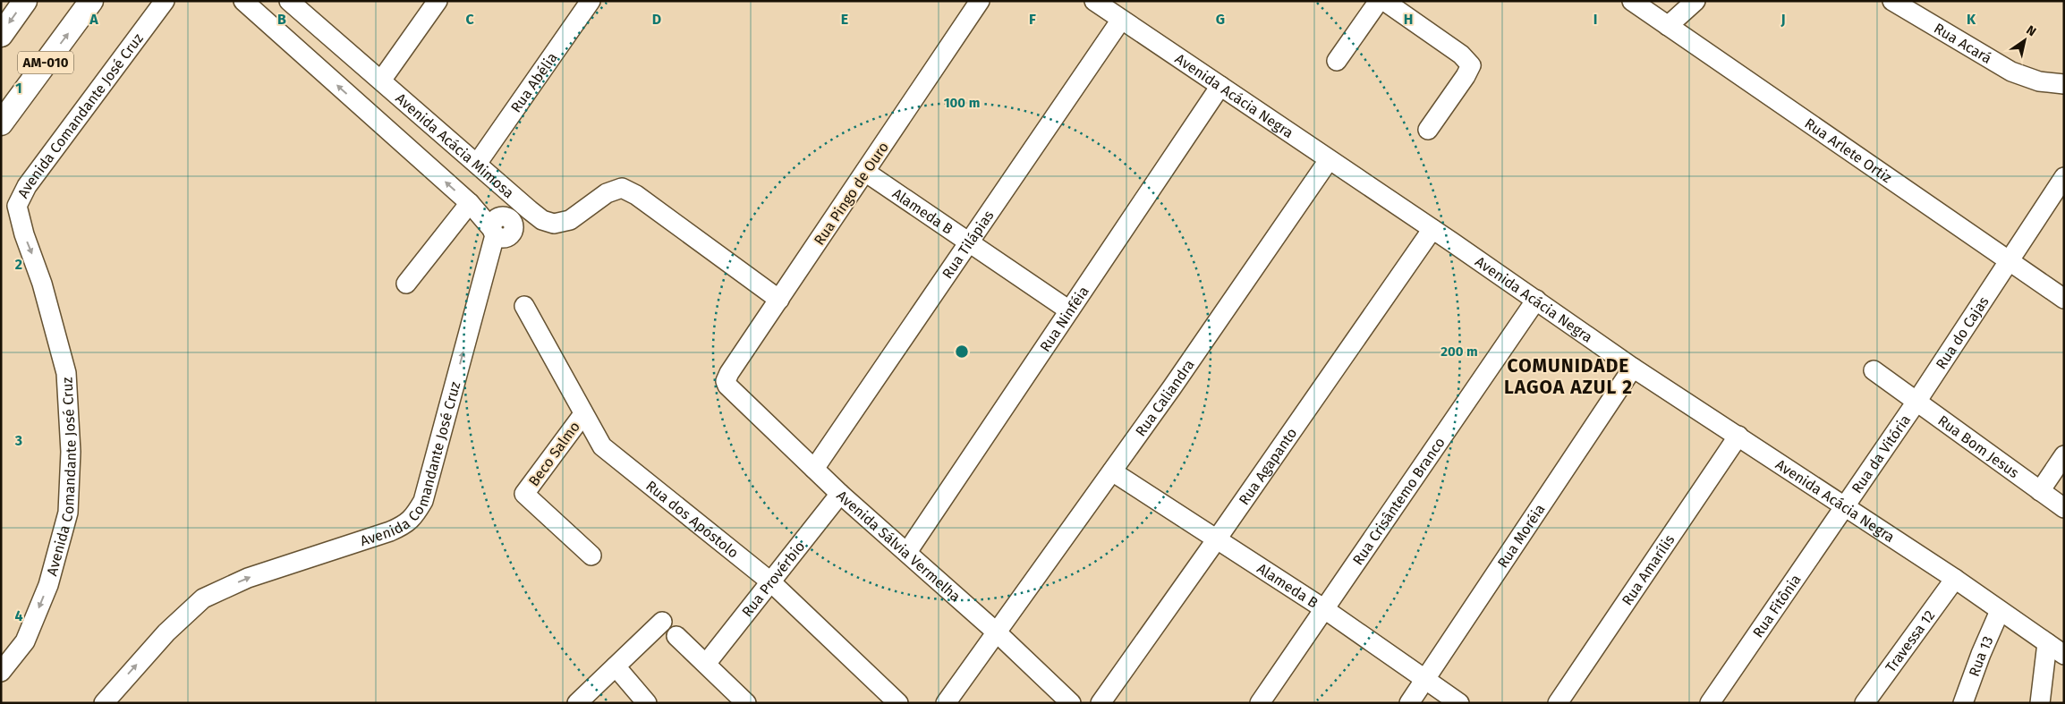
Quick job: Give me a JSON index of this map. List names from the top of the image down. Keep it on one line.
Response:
{"streets":{"main road":["AM-010"],"street":["Rua Acará","Rua Abélia","Avenida Acácia Negra","Avenida Comandante José Cruz","Avenida Acácia Mimosa","Rua Arlete Ortiz","Rua Pingo de Ouro","Alameda B","Rua Tilápias","Rua Ninféia","Rua do Cajas","Rua Caliandra","Rua Bom Jesus","Beco Salmo","Rua da Vitória","Rua Agapanto","Rua Crisântemo Branco","Rua dos Apóstolo","Rua Moréia","Avenida Sálvia Vermelha","Rua Amarílis","Rua Provérbio","Rua Fitônia","Travessa 12","Rua 13"]},"crossings":[["Rua Abélia","Avenida Acácia Mimosa"],["Avenida Acácia Negra","Rua Tilápias"],["Avenida Acácia Negra","Rua Ninféia"],["Avenida Acácia Negra","Rua Caliandra"],["Avenida Acácia Negra","Rua da Vitória"],["Avenida Acácia Negra","Rua Agapanto"],["Avenida Acácia Negra","Rua Crisântemo Branco"],["Avenida Acácia Negra","Rua Moréia"],["Avenida Acácia Negra","Rua Amarílis"],["Avenida Acácia Negra","Rua Fitônia"],["Avenida Acácia Negra","Travessa 12"],["Avenida Acácia Negra","Rua 13"],["Avenida Acácia Mimosa","Rua Pingo de Ouro"],["Rua Arlete Ortiz","Rua do Cajas"],["Rua Pingo de Ouro","Alameda B"],["Rua Pingo de Ouro","Avenida Sálvia Vermelha"],["Alameda B","Rua Tilápias"],["Alameda B","Rua Ninféia"],["Alameda B","Rua Caliandra"],["Alameda B","Rua Agapanto"],["Alameda B","Rua Crisântemo Branco"],["Alameda B","Rua Moréia"],["Rua Tilápias","Avenida Sálvia Vermelha"],["Rua Ninféia","Avenida Sálvia Vermelha"],["Rua do Cajas","Rua Bom Jesus"],["Rua do Cajas","Rua da Vitória"],["Rua Caliandra","Avenida Sálvia Vermelha"],["Rua Bom Jesus","Rua da Vitória"],["Beco Salmo","Rua dos Apóstolo"],["Rua da Vitória","Rua Fitônia"],["Rua dos Apóstolo","Rua Provérbio"],["Avenida Sálvia Vermelha","Rua Provérbio"]],"districts":["COMUNIDADE LAGOA AZUL 2"],"north":"top right","grid":{"columns":["A","B","C","D","E","F","G","H","I","J","K"],"rows":["1","2","3","4"]},"rings":["100 m","200 m"]}
